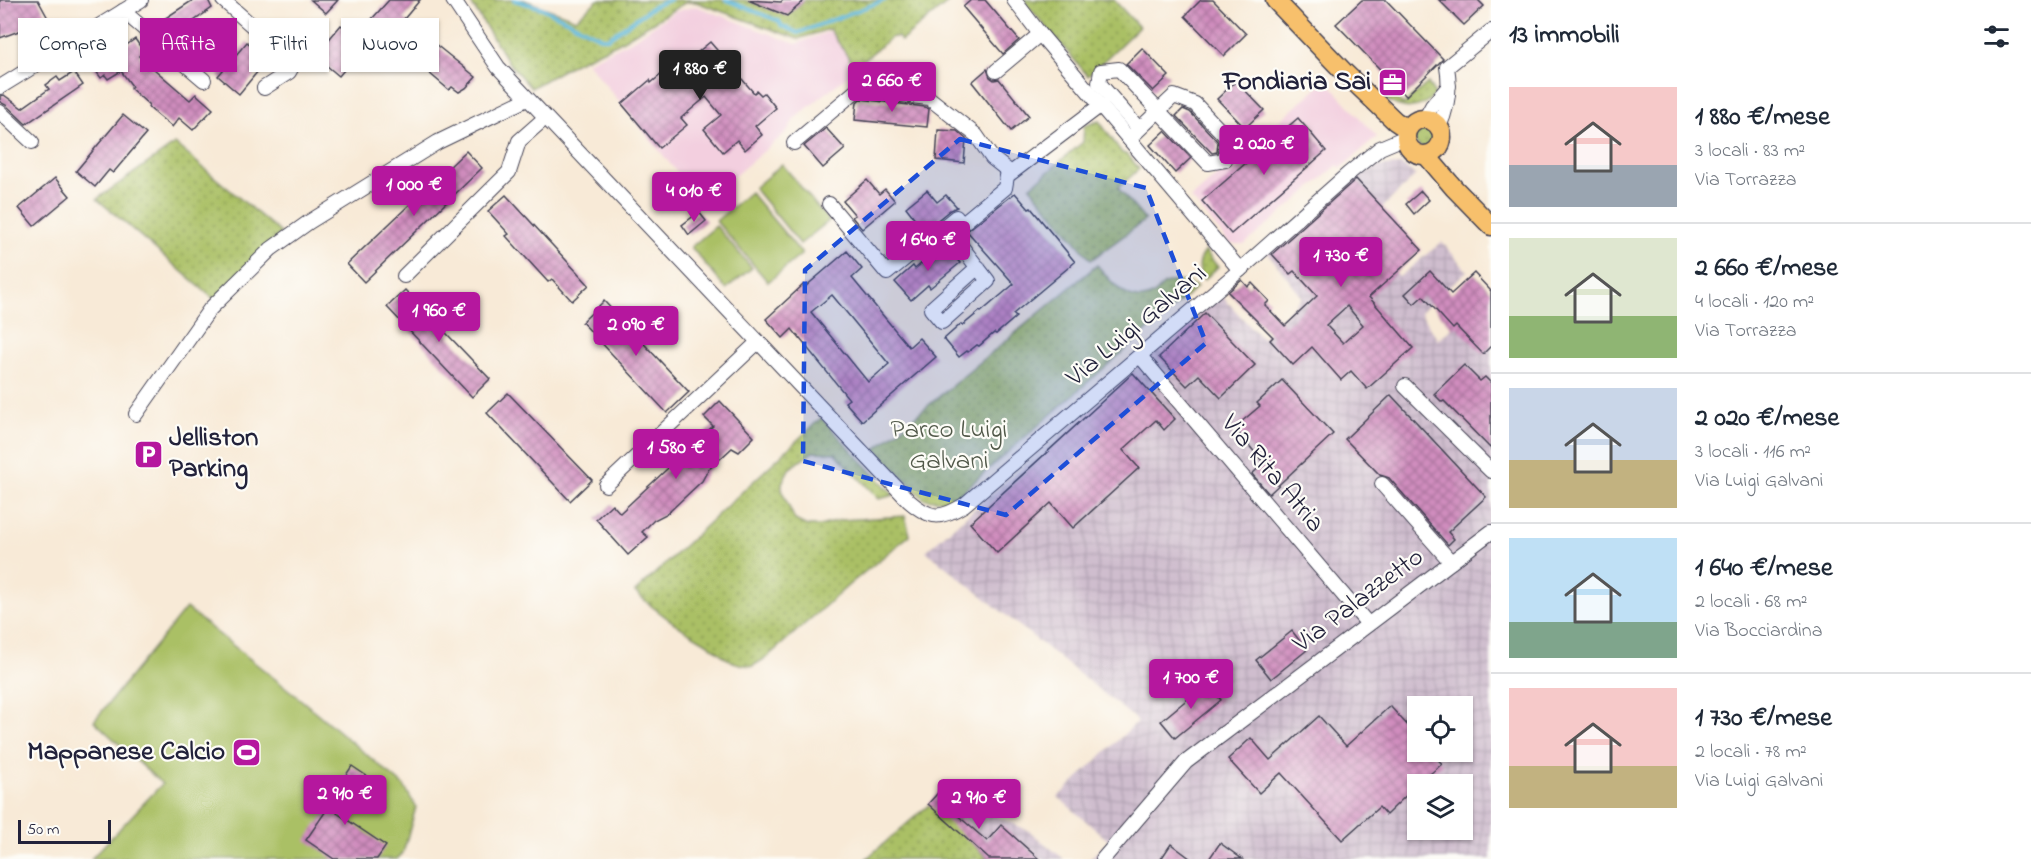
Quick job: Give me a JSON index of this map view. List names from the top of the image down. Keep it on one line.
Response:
{"streets":{"street":["Via Luigi Galvani","Via Rita Atria","Via Palazzetto"]},"crossings":[["Via Luigi Galvani","Via Rita Atria"],["Via Rita Atria","Via Palazzetto"]],"parks":["Parco Luigi Galvani"],"places":{"office":["Fondiaria Sai"],"parking":["Jelliston Parking"],"sports":["Mappanese Calcio"]},"scale_bar":"50 m","page":{"heading":"13 immobili","chip":["Compra","Affitta","Filtri","Nuovo"],"price":["1 880 €","2 660 €","2 020 €","1 000 €","4 010 €","1 640 €","1 730 €","1 960 €","2 090 €","1 580 €","1 700 €","2 910 €","2 910 €"],"list":[{"name":"1 880 €/mese","note":"3 locali · 83 m² · Via Torrazza"},{"name":"2 660 €/mese","note":"4 locali · 120 m² · Via Torrazza"},{"name":"2 020 €/mese","note":"3 locali · 116 m² · Via Luigi Galvani"},{"name":"1 640 €/mese","note":"2 locali · 68 m² · Via Bocciardina"},{"name":"1 730 €/mese","note":"2 locali · 78 m² · Via Luigi Galvani"}],"scale":"50 m"}}
